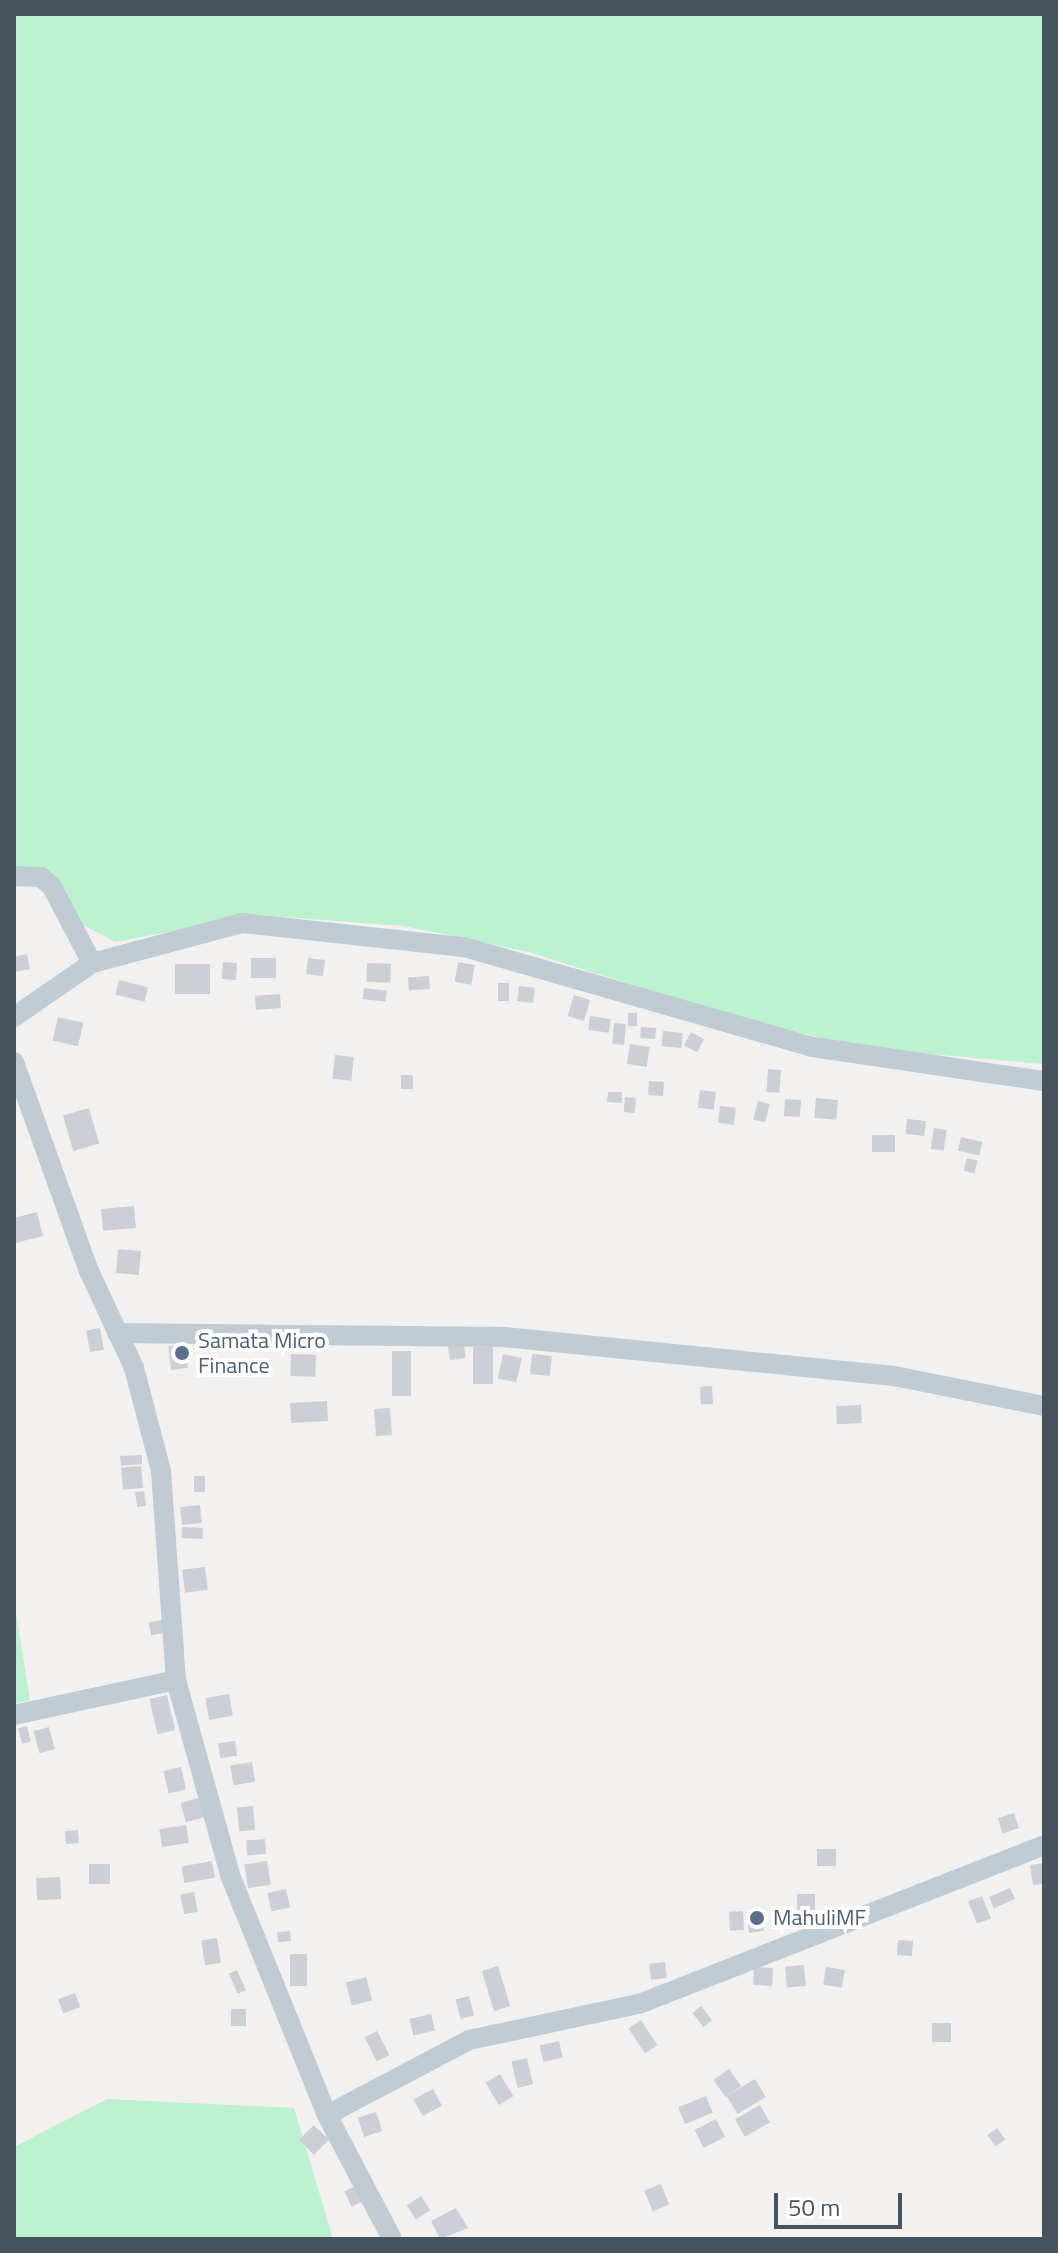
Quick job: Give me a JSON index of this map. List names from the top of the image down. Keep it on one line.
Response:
{"places":["Samata Micro Finance","MahuliMF"],"scale_bar":"50 m"}
